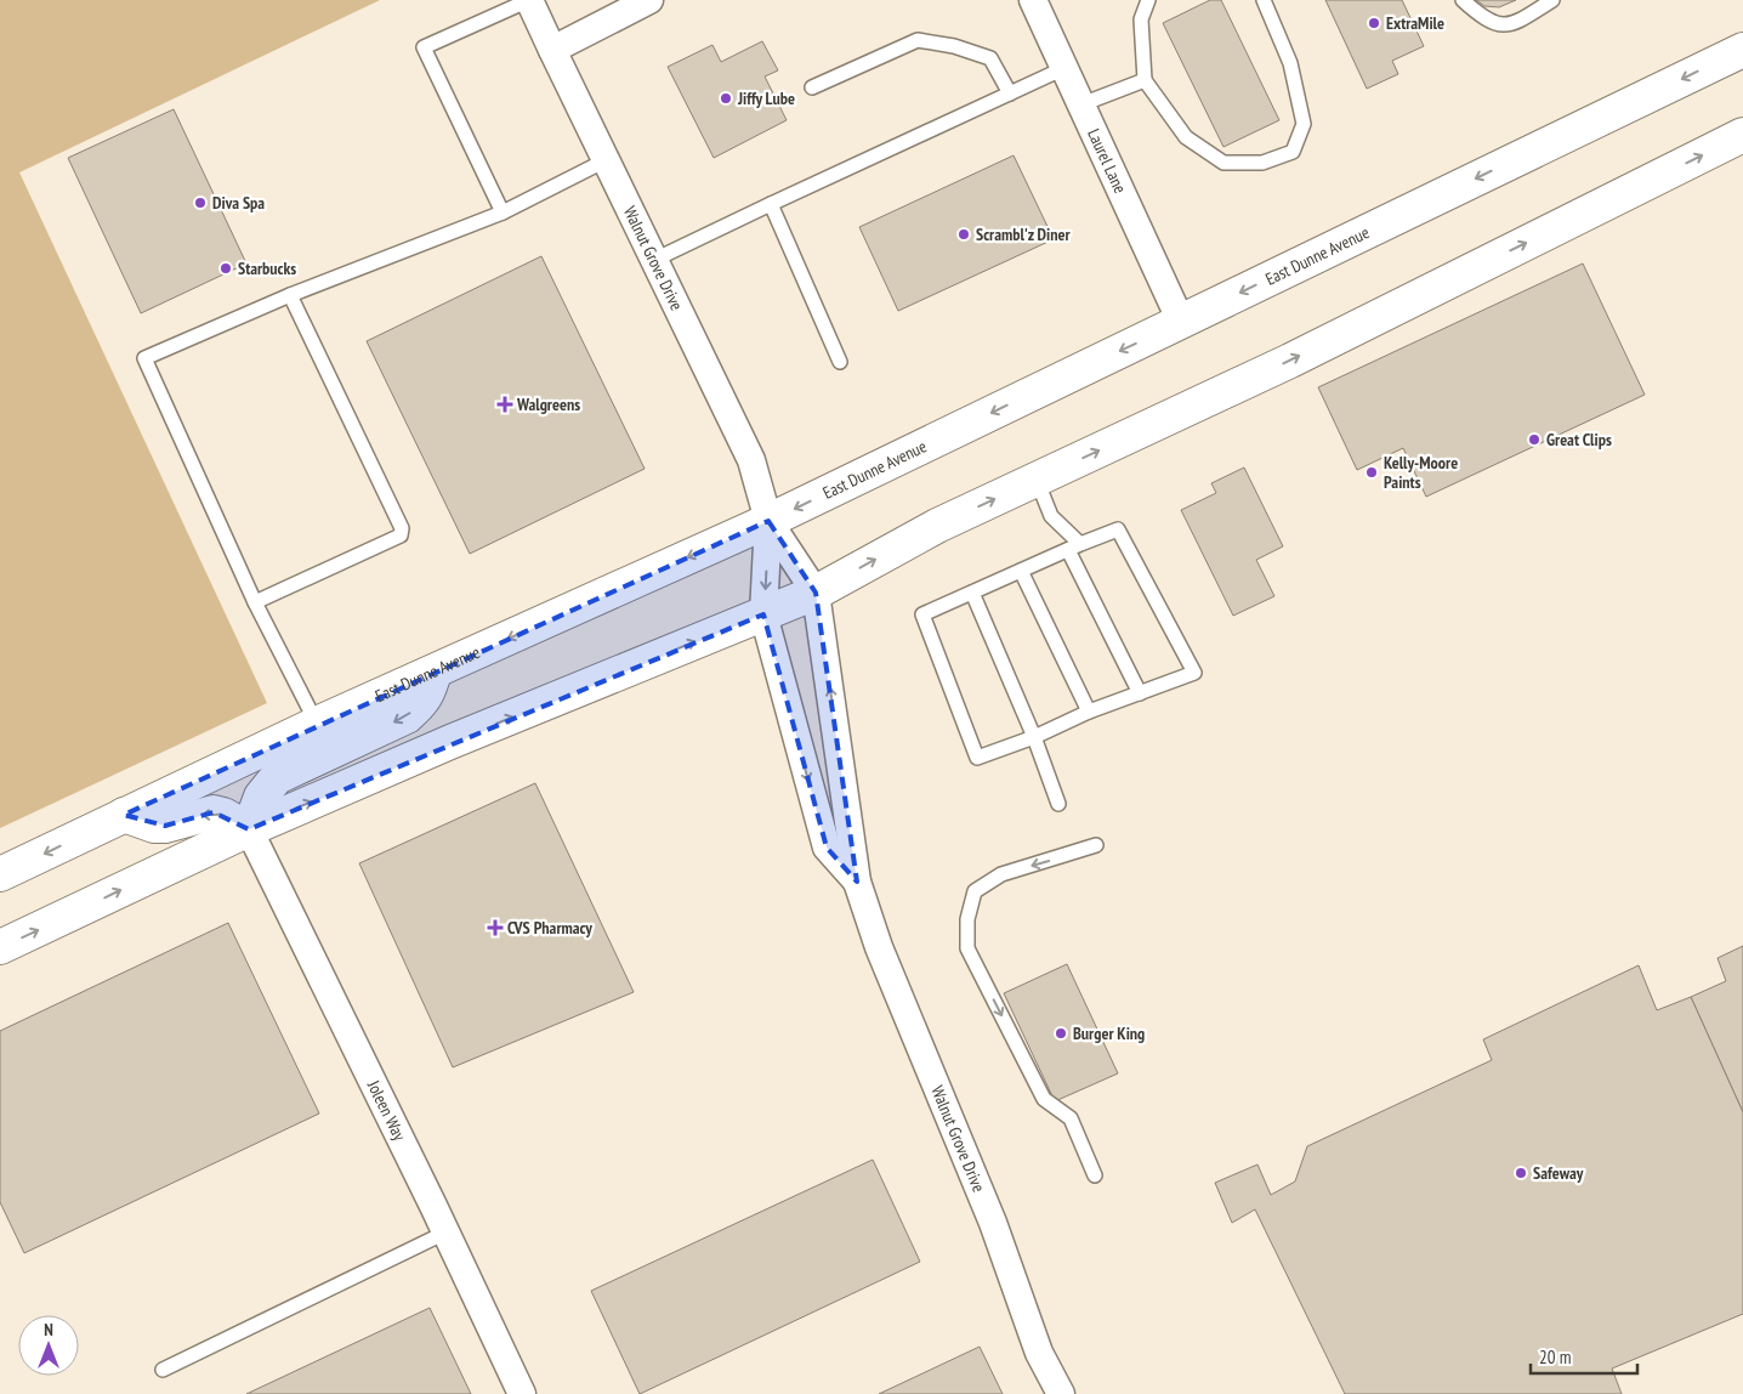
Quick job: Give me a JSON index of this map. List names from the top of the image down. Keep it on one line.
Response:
{"streets":{"main road":["East Dunne Avenue"],"street":["Laurel Lane","Walnut Grove Drive","Joleen Way"]},"crossings":[["Laurel Lane","East Dunne Avenue"],["East Dunne Avenue","Walnut Grove Drive"]],"places":{"other":["ExtraMile","Jiffy Lube","Diva Spa","Scrambl'z Diner","Starbucks","Great Clips","Kelly-Moore Paints","Burger King","Safeway"],"health":["Walgreens","CVS Pharmacy"]},"scale_bar":"20 m","north":"top"}
